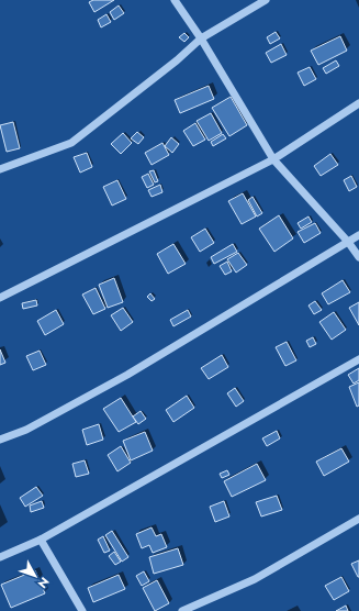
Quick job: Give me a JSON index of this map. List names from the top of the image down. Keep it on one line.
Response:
{"north":"bottom right"}
